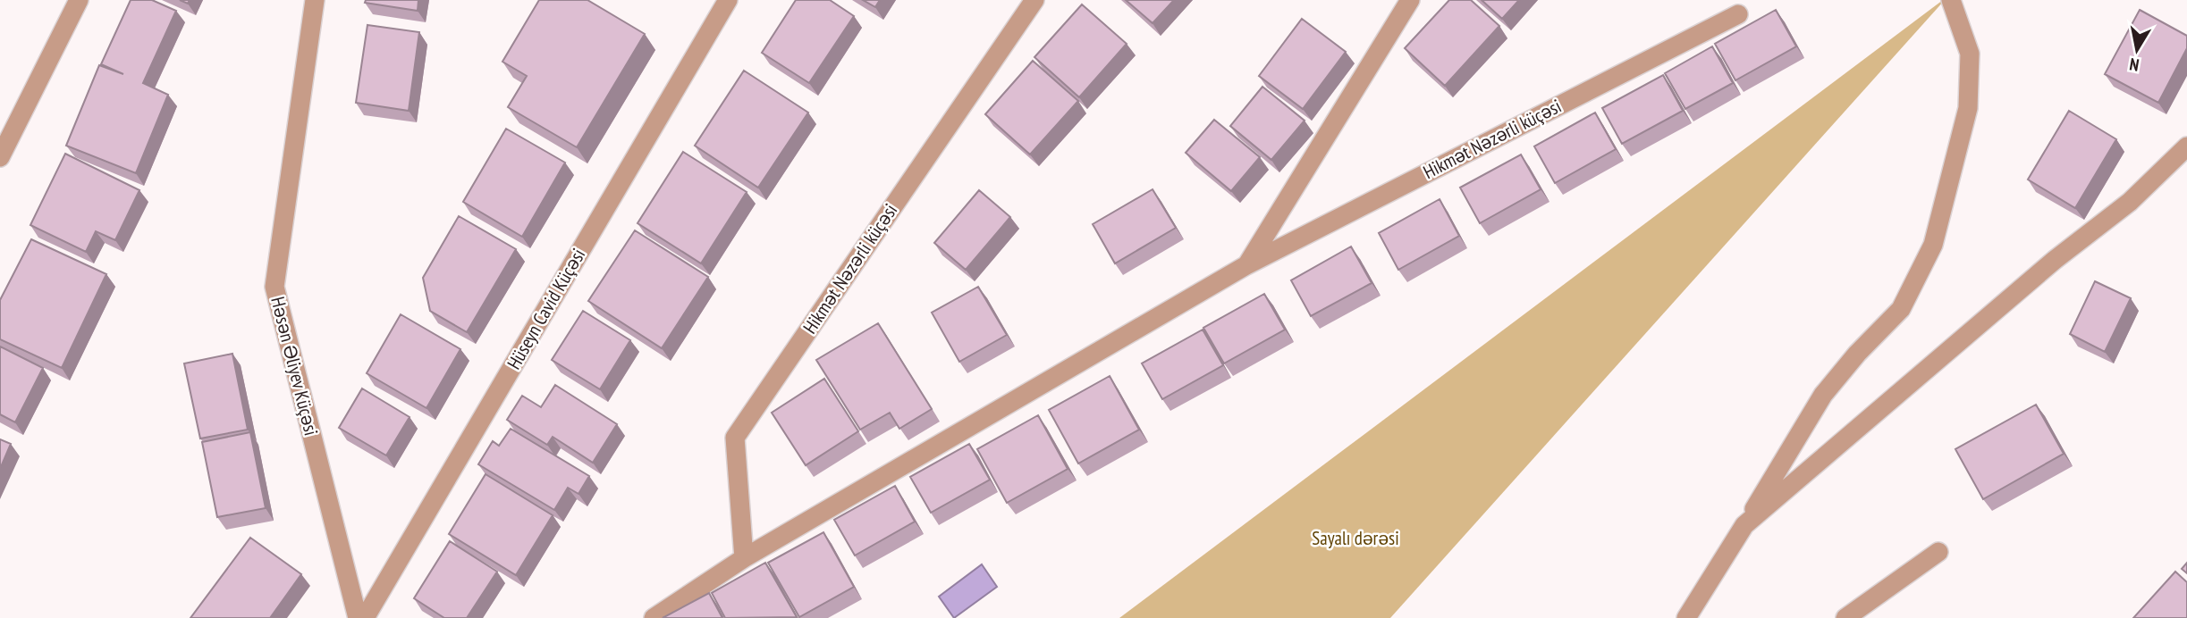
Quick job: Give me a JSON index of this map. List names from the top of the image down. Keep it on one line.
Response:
{"streets":{"street":["Hikmət Nəzərli küçəsi","Hüseyn Cavid Küçəsi","Həsən Əliyev Küçəsi"]},"parks":["Sayalı dərəsi"],"north":"bottom"}
